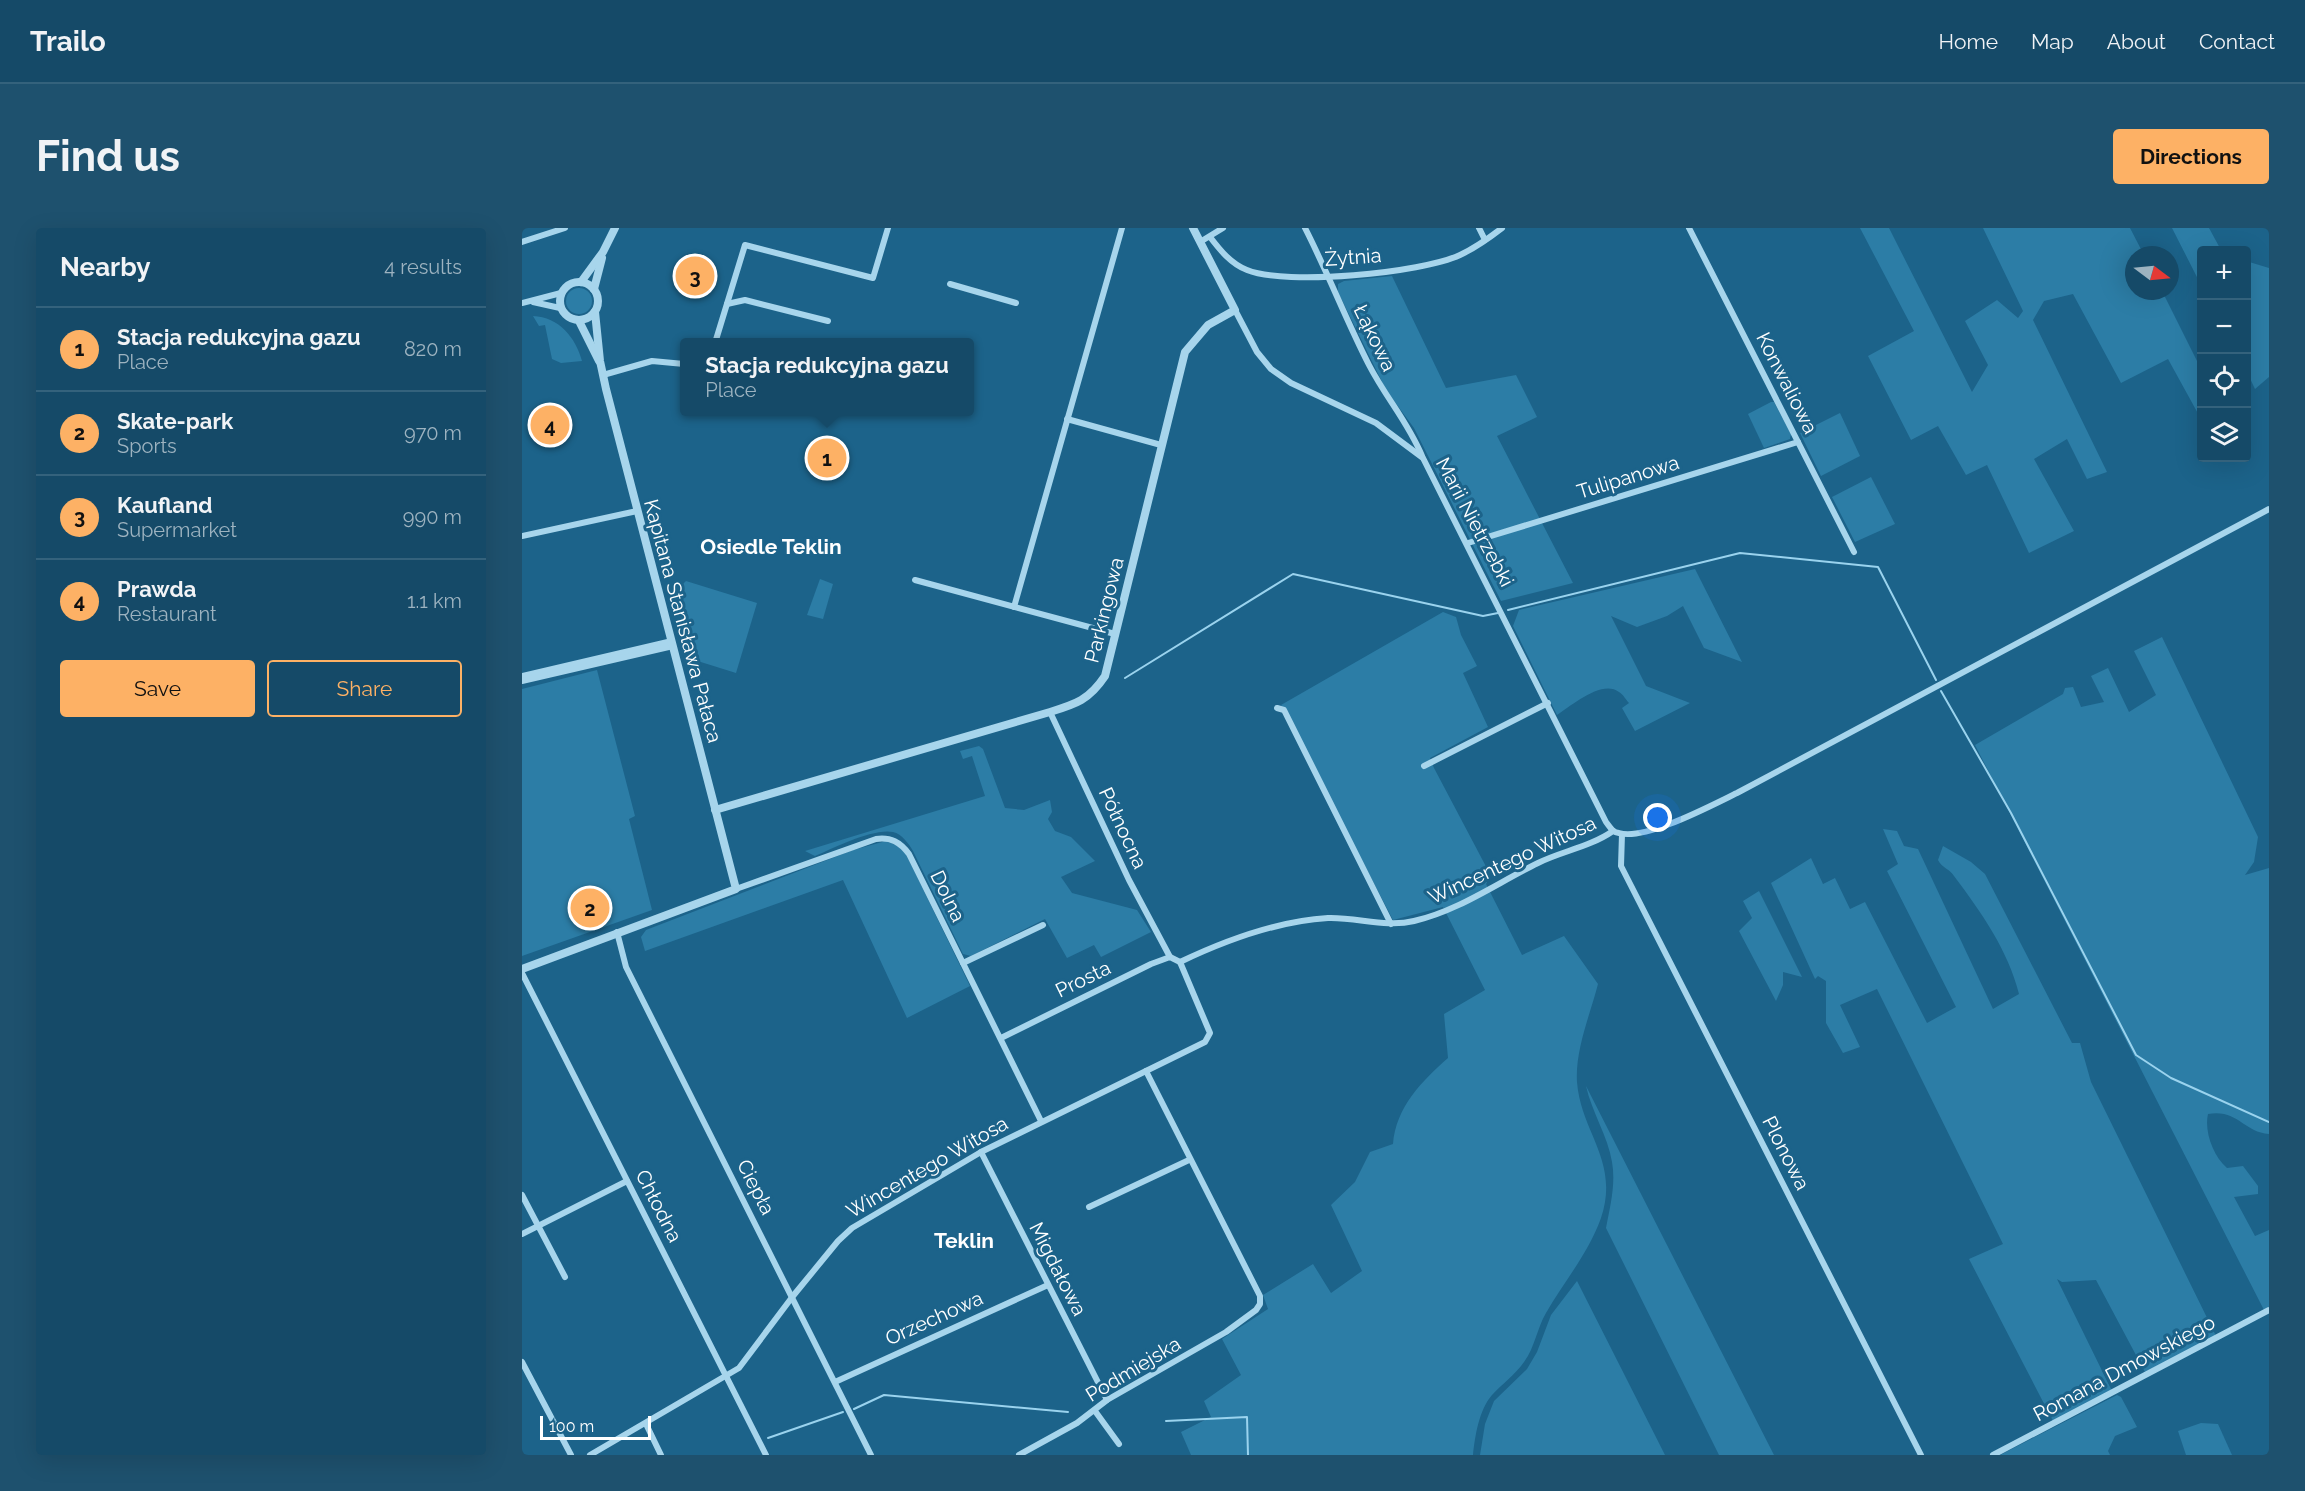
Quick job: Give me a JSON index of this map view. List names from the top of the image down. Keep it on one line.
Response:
{"streets":{"street":["Żytnia","Łąkowa","Konwaliowa","Tulipanowa","Marii Nietrzebki","Parkingowa","Kapitana Stanisława Pałaca","Północna","Wincentego Witosa","Dolna","Prosta","Plonowa","Ciepła","Chłodna","Migdałowa","Orzechowa","Romana Dmowskiego","Podmiejska"]},"crossings":[["Żytnia","Łąkowa"],["Łąkowa","Marii Nietrzebki"],["Konwaliowa","Tulipanowa"],["Tulipanowa","Marii Nietrzebki"],["Marii Nietrzebki","Parkingowa"],["Marii Nietrzebki","Wincentego Witosa"],["Parkingowa","Kapitana Stanisława Pałaca"],["Parkingowa","Północna"],["Kapitana Stanisława Pałaca","Dolna"],["Północna","Prosta"],["Wincentego Witosa","Dolna"],["Wincentego Witosa","Ciepła"],["Wincentego Witosa","Chłodna"],["Wincentego Witosa","Migdałowa"],["Dolna","Prosta"],["Ciepła","Orzechowa"],["Migdałowa","Orzechowa"],["Migdałowa","Podmiejska"]],"districts":["Osiedle Teklin","Teklin"],"scale_bar":"100 m","north":"right","page":{"header":"Trailo","nav":["Home","Map","About","Contact"],"buttons":["Directions",["Save","Share"]],"title":"Find us","heading":["Nearby","4 results"],"map_buttons":["+","−"],"pins":["3","4","1","2"],"list":[{"mark":"1","name":"Stacja redukcyjna gazu","note":"Place","value":"820 m"},{"mark":"2","name":"Skate-park","note":"Sports","value":"970 m"},{"mark":"3","name":"Kaufland","note":"Supermarket","value":"990 m"},{"mark":"4","name":"Prawda","note":"Restaurant","value":"1.1 km"}],"popup":["Stacja redukcyjna gazu","Place"],"scale":"100 m"}}
